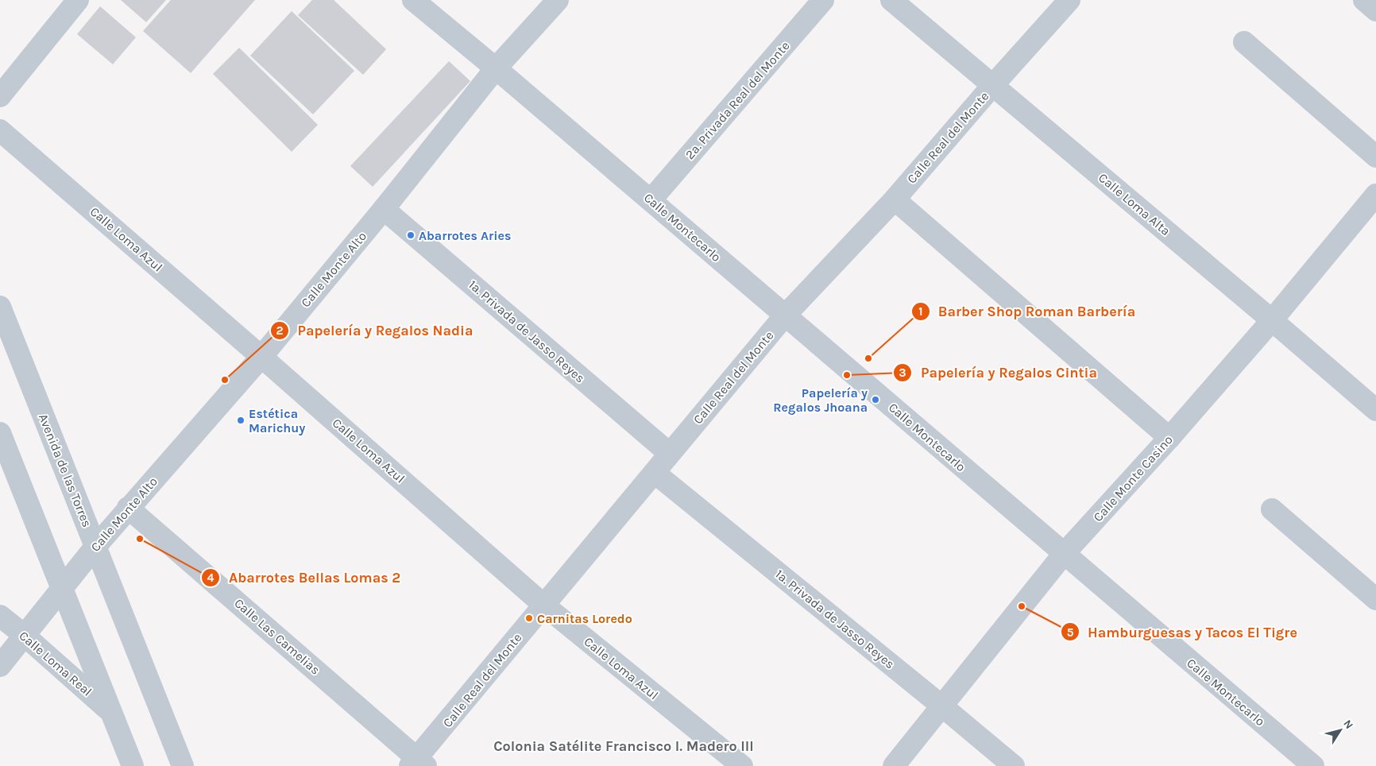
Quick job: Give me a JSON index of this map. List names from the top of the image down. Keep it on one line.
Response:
{"streets":{"street":["2a. Privada Real del Monte","Calle Real del Monte","Calle Loma Alta","Calle Montecarlo","Calle Loma Azul","Calle Monte Alto","1a. Privada de Jasso Reyes","Avenida de las Torres","Calle Monte Casino","Calle Las Camelias","Calle Loma Real"]},"crossings":[["2a. Privada Real del Monte","Calle Montecarlo"],["Calle Real del Monte","Calle Loma Alta"],["Calle Real del Monte","Calle Montecarlo"],["Calle Real del Monte","Calle Loma Azul"],["Calle Real del Monte","1a. Privada de Jasso Reyes"],["Calle Real del Monte","Calle Las Camelias"],["Calle Loma Alta","Calle Monte Casino"],["Calle Montecarlo","Calle Monte Alto"],["Calle Montecarlo","Calle Monte Casino"],["Calle Loma Azul","Calle Monte Alto"],["Calle Monte Alto","1a. Privada de Jasso Reyes"],["Calle Monte Alto","Avenida de las Torres"],["Calle Monte Alto","Calle Las Camelias"],["Calle Monte Alto","Calle Loma Real"],["1a. Privada de Jasso Reyes","Calle Monte Casino"]],"districts":["Colonia Satélite Francisco I. Madero III"],"places":["Abarrotes Aries","Barber Shop Roman Barbería","Papelería y Regalos Cintia","Papelería y Regalos Nadia","Papelería y Regalos Jhoana","Estética Marichuy","Abarrotes Bellas Lomas 2","Hamburguesas y Tacos El Tigre","Carnitas Loredo"],"north":"top right"}
